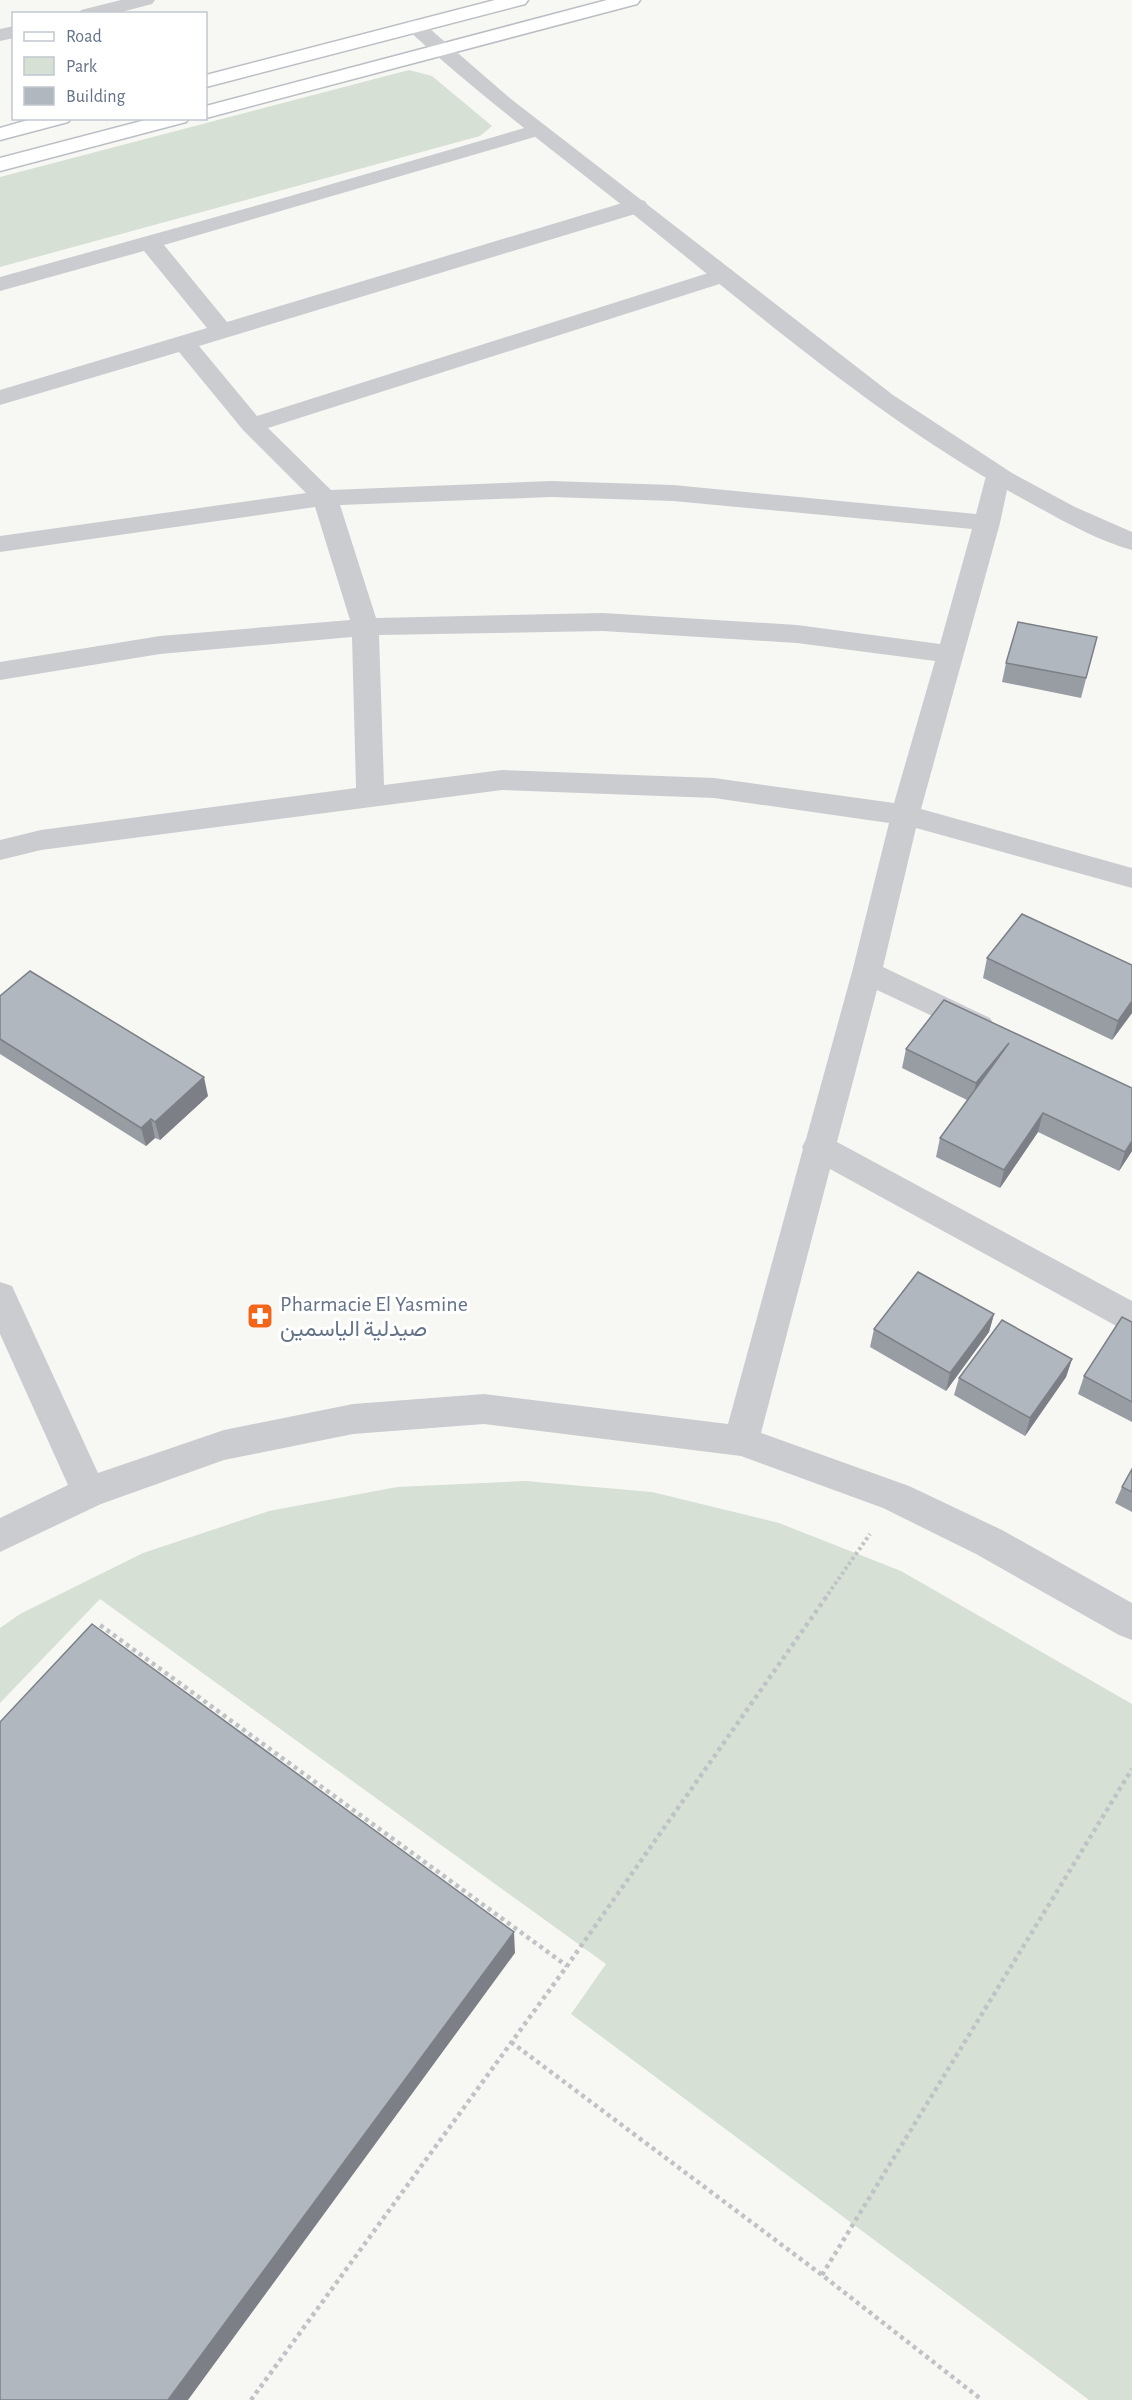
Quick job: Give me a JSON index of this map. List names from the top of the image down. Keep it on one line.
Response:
{"places":{"pharmacy":["Pharmacie El Yasmine صيدلية الياسمين"]},"legend":["Road","Park","Building"]}
